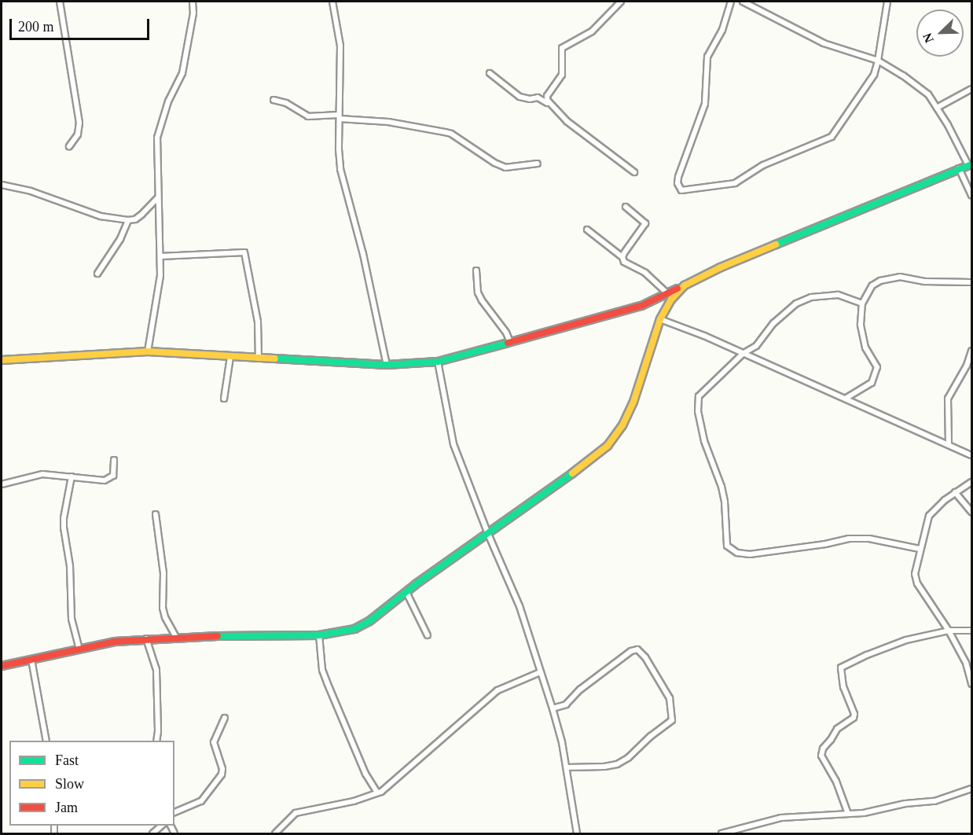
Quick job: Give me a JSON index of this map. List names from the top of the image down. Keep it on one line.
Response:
{"legend":["Fast","Slow","Jam"],"scale_bar":"200 m","north":"bottom left"}
